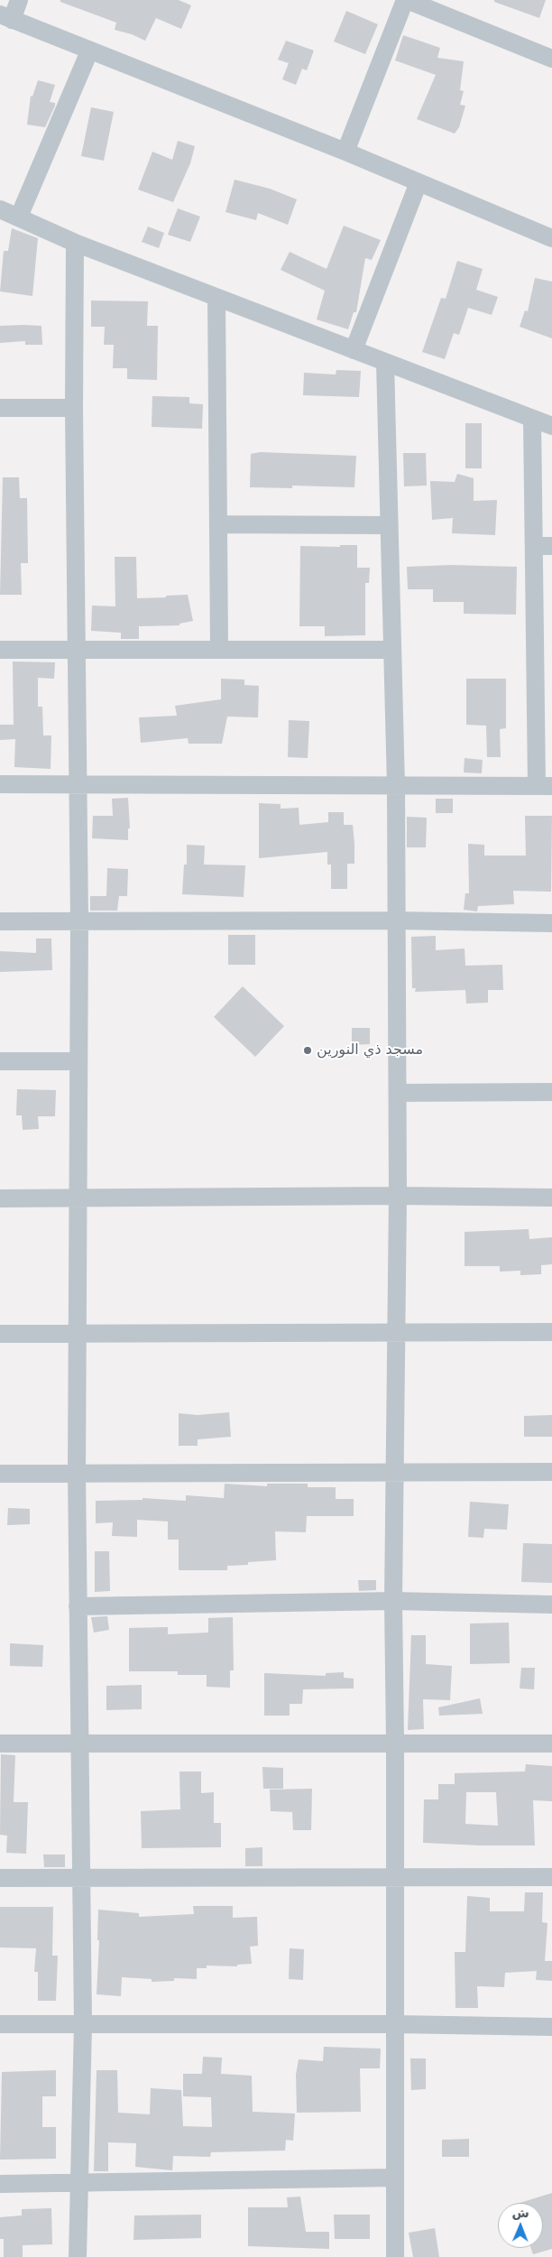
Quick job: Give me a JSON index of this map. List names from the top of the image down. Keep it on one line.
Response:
{"places":["مسجد ذي النورين"],"north":"top"}
